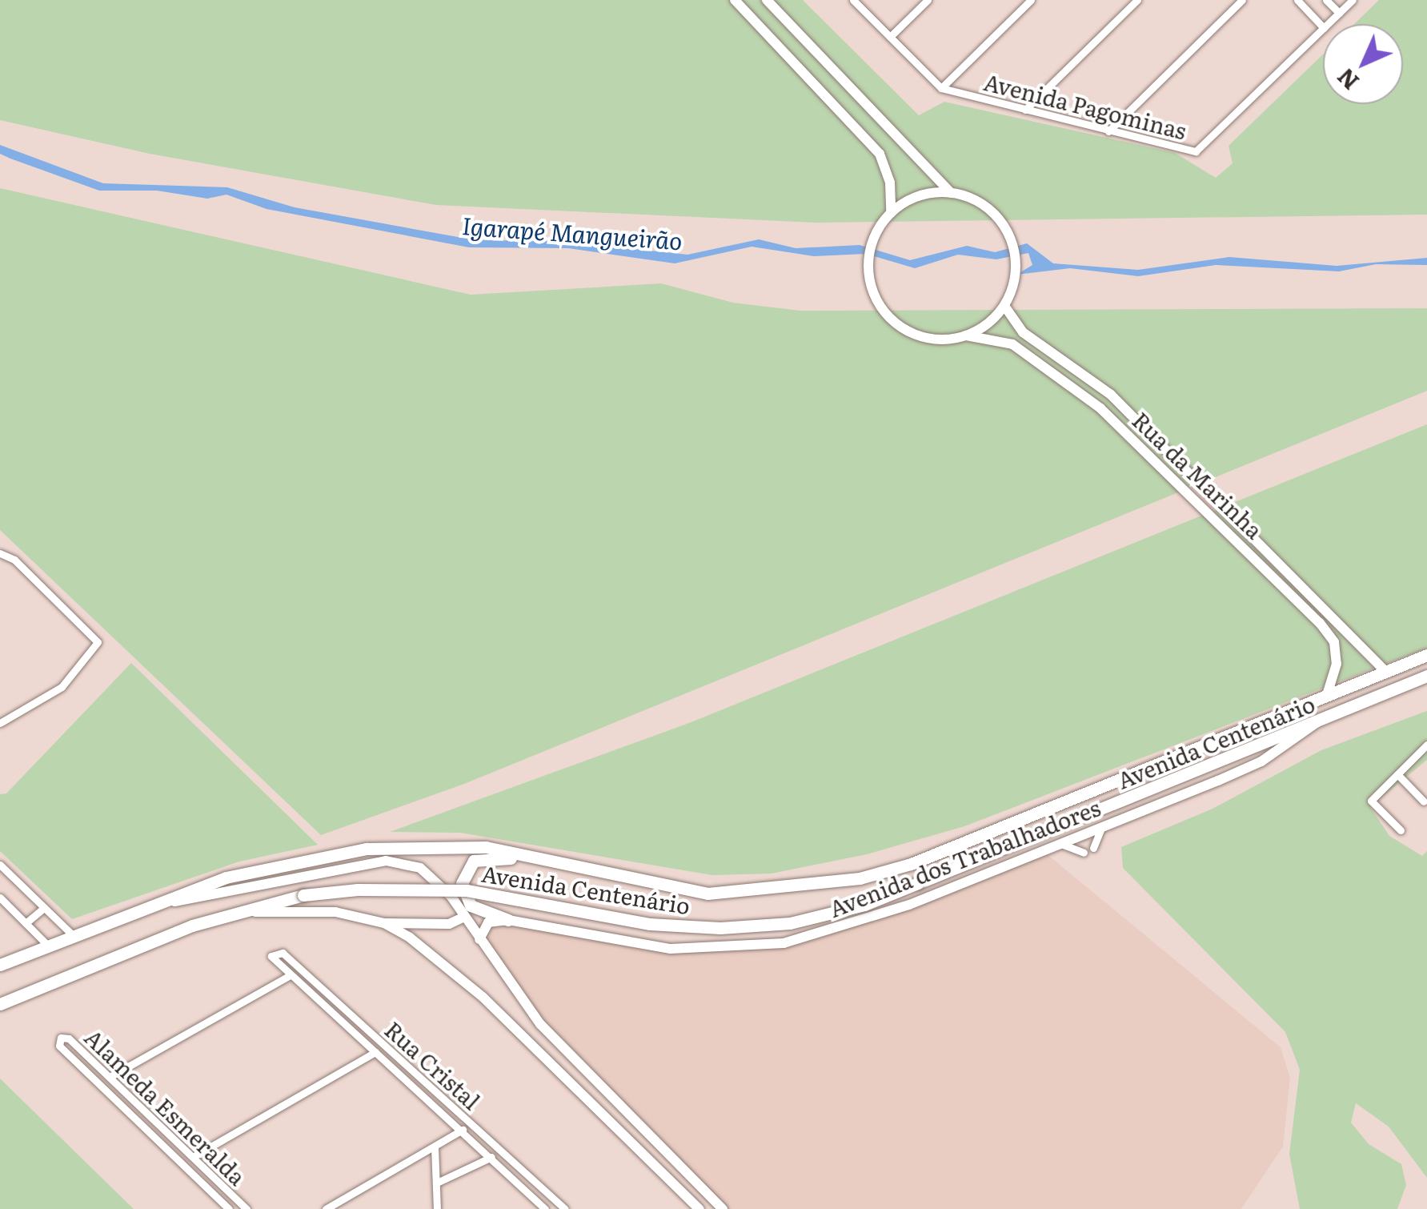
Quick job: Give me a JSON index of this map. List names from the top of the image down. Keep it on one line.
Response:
{"streets":{"main road":["Rua da Marinha","Avenida Centenário","Avenida dos Trabalhadores"],"street":["Avenida Pagominas","Rua Cristal","Alameda Esmeralda"]},"crossings":[["Rua da Marinha","Avenida Centenário"],["Avenida Centenário","Avenida dos Trabalhadores"]],"water":["Igarapé Mangueirão"],"north":"bottom left"}
